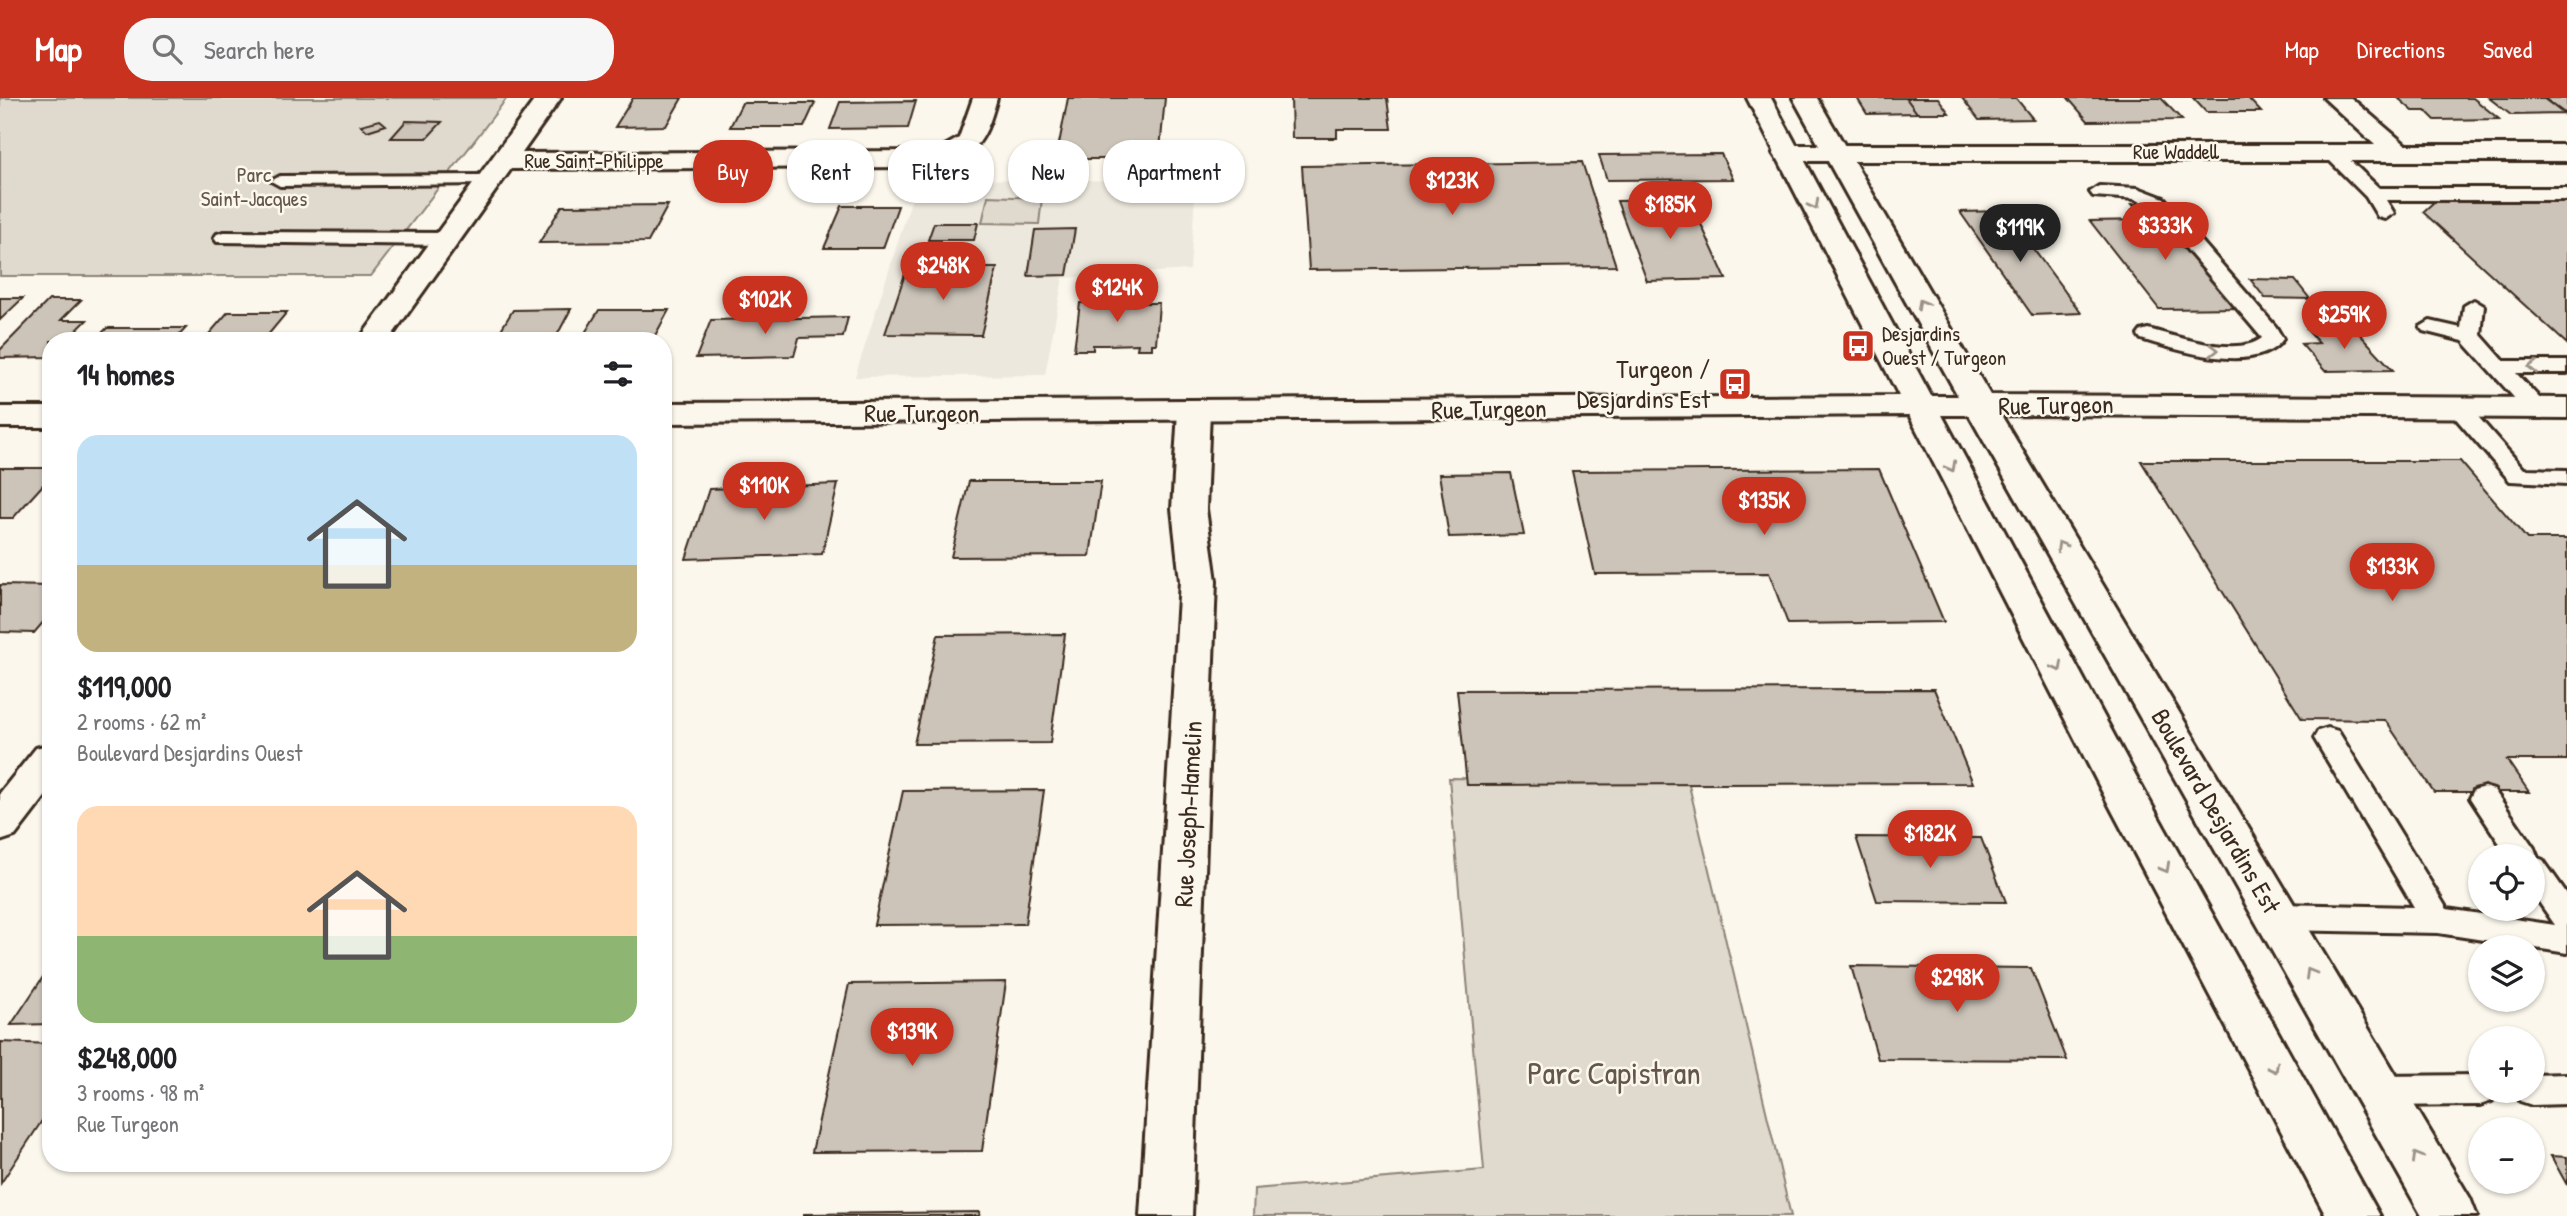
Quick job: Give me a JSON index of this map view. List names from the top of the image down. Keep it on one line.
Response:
{"streets":{"street":["Rue Waddell","Rue Saint-Philippe","Rue Turgeon","Boulevard Desjardins Est","Rue Joseph-Hamelin"]},"crossings":[["Rue Waddell","Boulevard Desjardins Est"],["Rue Turgeon","Boulevard Desjardins Est"],["Rue Turgeon","Rue Joseph-Hamelin"]],"parks":["Parc Saint-Jacques","Parc Capistran"],"places":{"bus stop":["Desjardins Ouest / Turgeon","Turgeon / Desjardins Est"]},"page":{"header":"Map","search":"Search here","nav":["Map","Directions","Saved"],"chip":["Buy","Rent","Filters","New","Apartment"],"price":["$123K","$185K","$333K","$119K","$248K","$124K","$102K","$259K","$110K","$135K","$133K","$182K","$298K","$139K"],"heading":"14 homes","list":[{"name":"$119,000","note":"2 rooms · 62 m² · Boulevard Desjardins Ouest"},{"name":"$248,000","note":"3 rooms · 98 m² · Rue Turgeon"}],"map_buttons":["+","−"]}}
